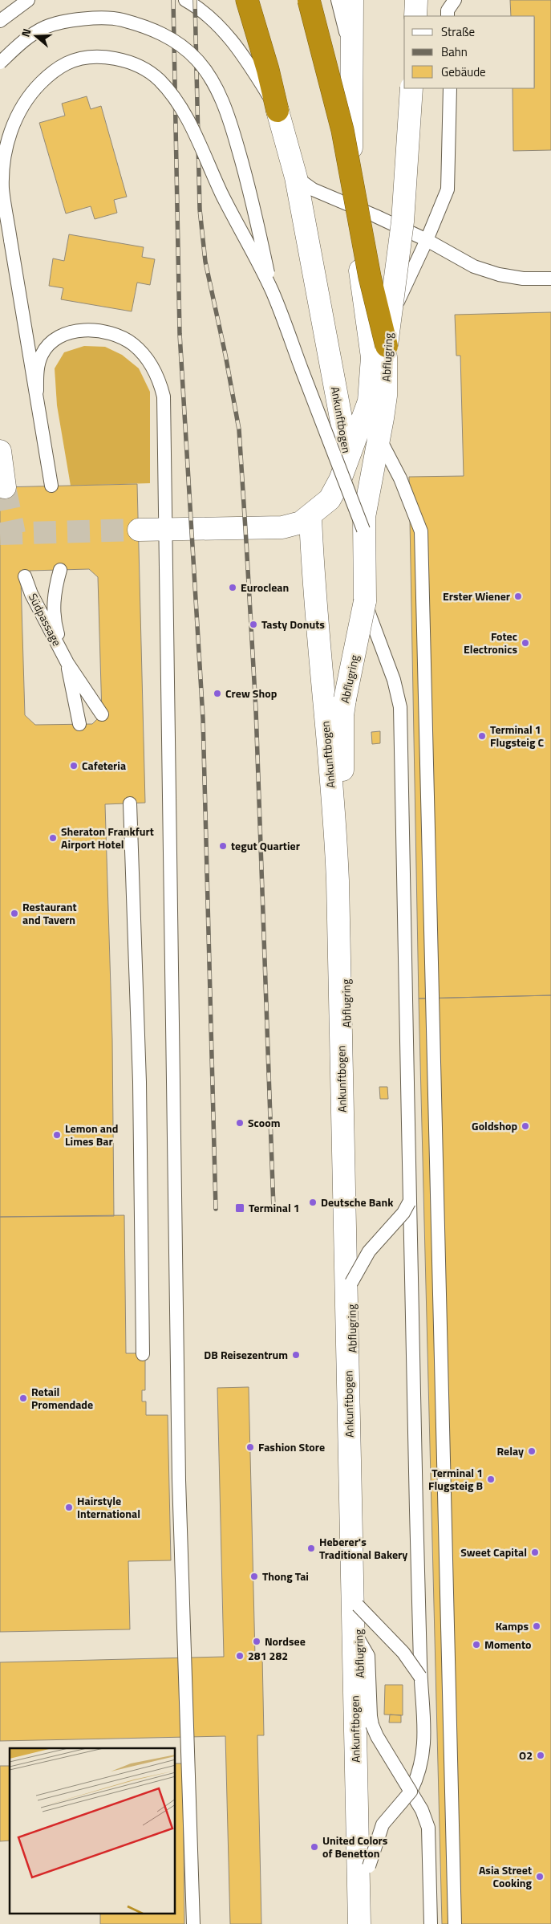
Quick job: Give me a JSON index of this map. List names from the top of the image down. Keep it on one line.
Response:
{"streets":{"street":["Abflugring","Ankunftbogen"],"lane":["Südpassage"]},"crossings":[["Abflugring","Ankunftbogen"]],"places":{"other":["Euroclean","Erster Wiener","Tasty Donuts","Fotec Electronics","Crew Shop","Terminal 1 Flugsteig C","Cafeteria","Sheraton Frankfurt Airport Hotel","tegut Quartier","Restaurant and Tavern","Scoom","Goldshop","Lemon and Limes Bar","Deutsche Bank","DB Reisezentrum","Retail Promendade","Fashion Store","Relay","Terminal 1 Flugsteig B","Hairstyle International","Heberer's Traditional Bakery","Sweet Capital","Thong Tai","Kamps","Nordsee","Momento","281 282","O2","United Colors of Benetton","Asia Street Cooking"],"transit":["Terminal 1"]},"legend":["Straße","Bahn","Gebäude"],"north":"left"}
